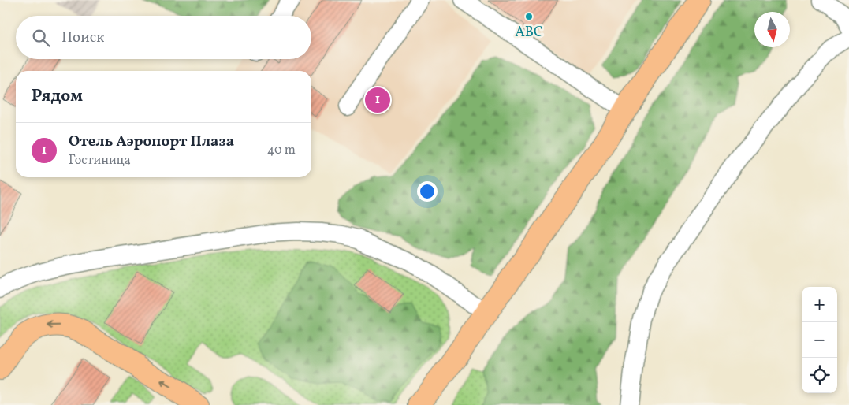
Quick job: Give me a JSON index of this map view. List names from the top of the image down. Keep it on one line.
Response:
{"places":["ABC"],"north":"bottom","page":{"search":"Поиск","heading":"Рядом","pins":"1","list":[{"mark":"1","name":"Отель Аэропорт Плаза","note":"Гостиница","value":"40 m"}],"map_buttons":["+","−"]}}
